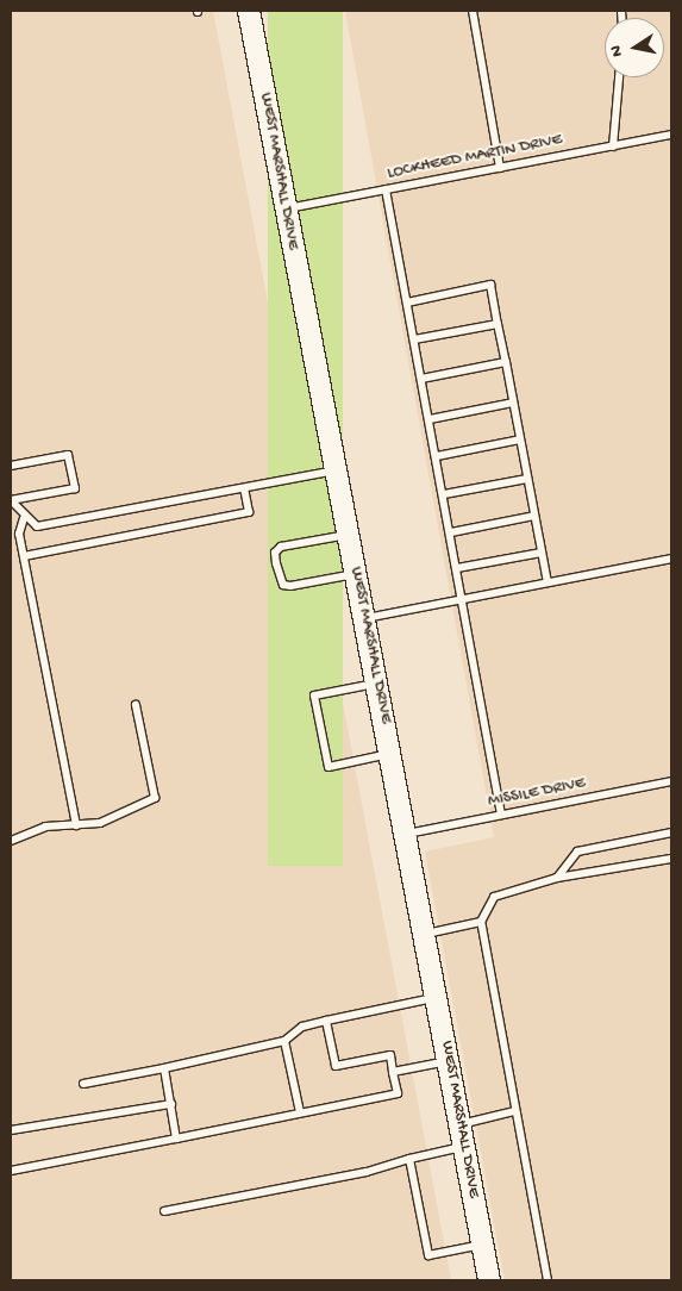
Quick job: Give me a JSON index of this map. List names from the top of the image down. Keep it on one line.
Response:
{"streets":{"main road":["WEST MARSHALL DRIVE"],"lane":["LOCKHEED MARTIN DRIVE","MISSILE DRIVE"]},"crossings":[["LOCKHEED MARTIN DRIVE","WEST MARSHALL DRIVE"],["WEST MARSHALL DRIVE","MISSILE DRIVE"]],"north":"left"}
